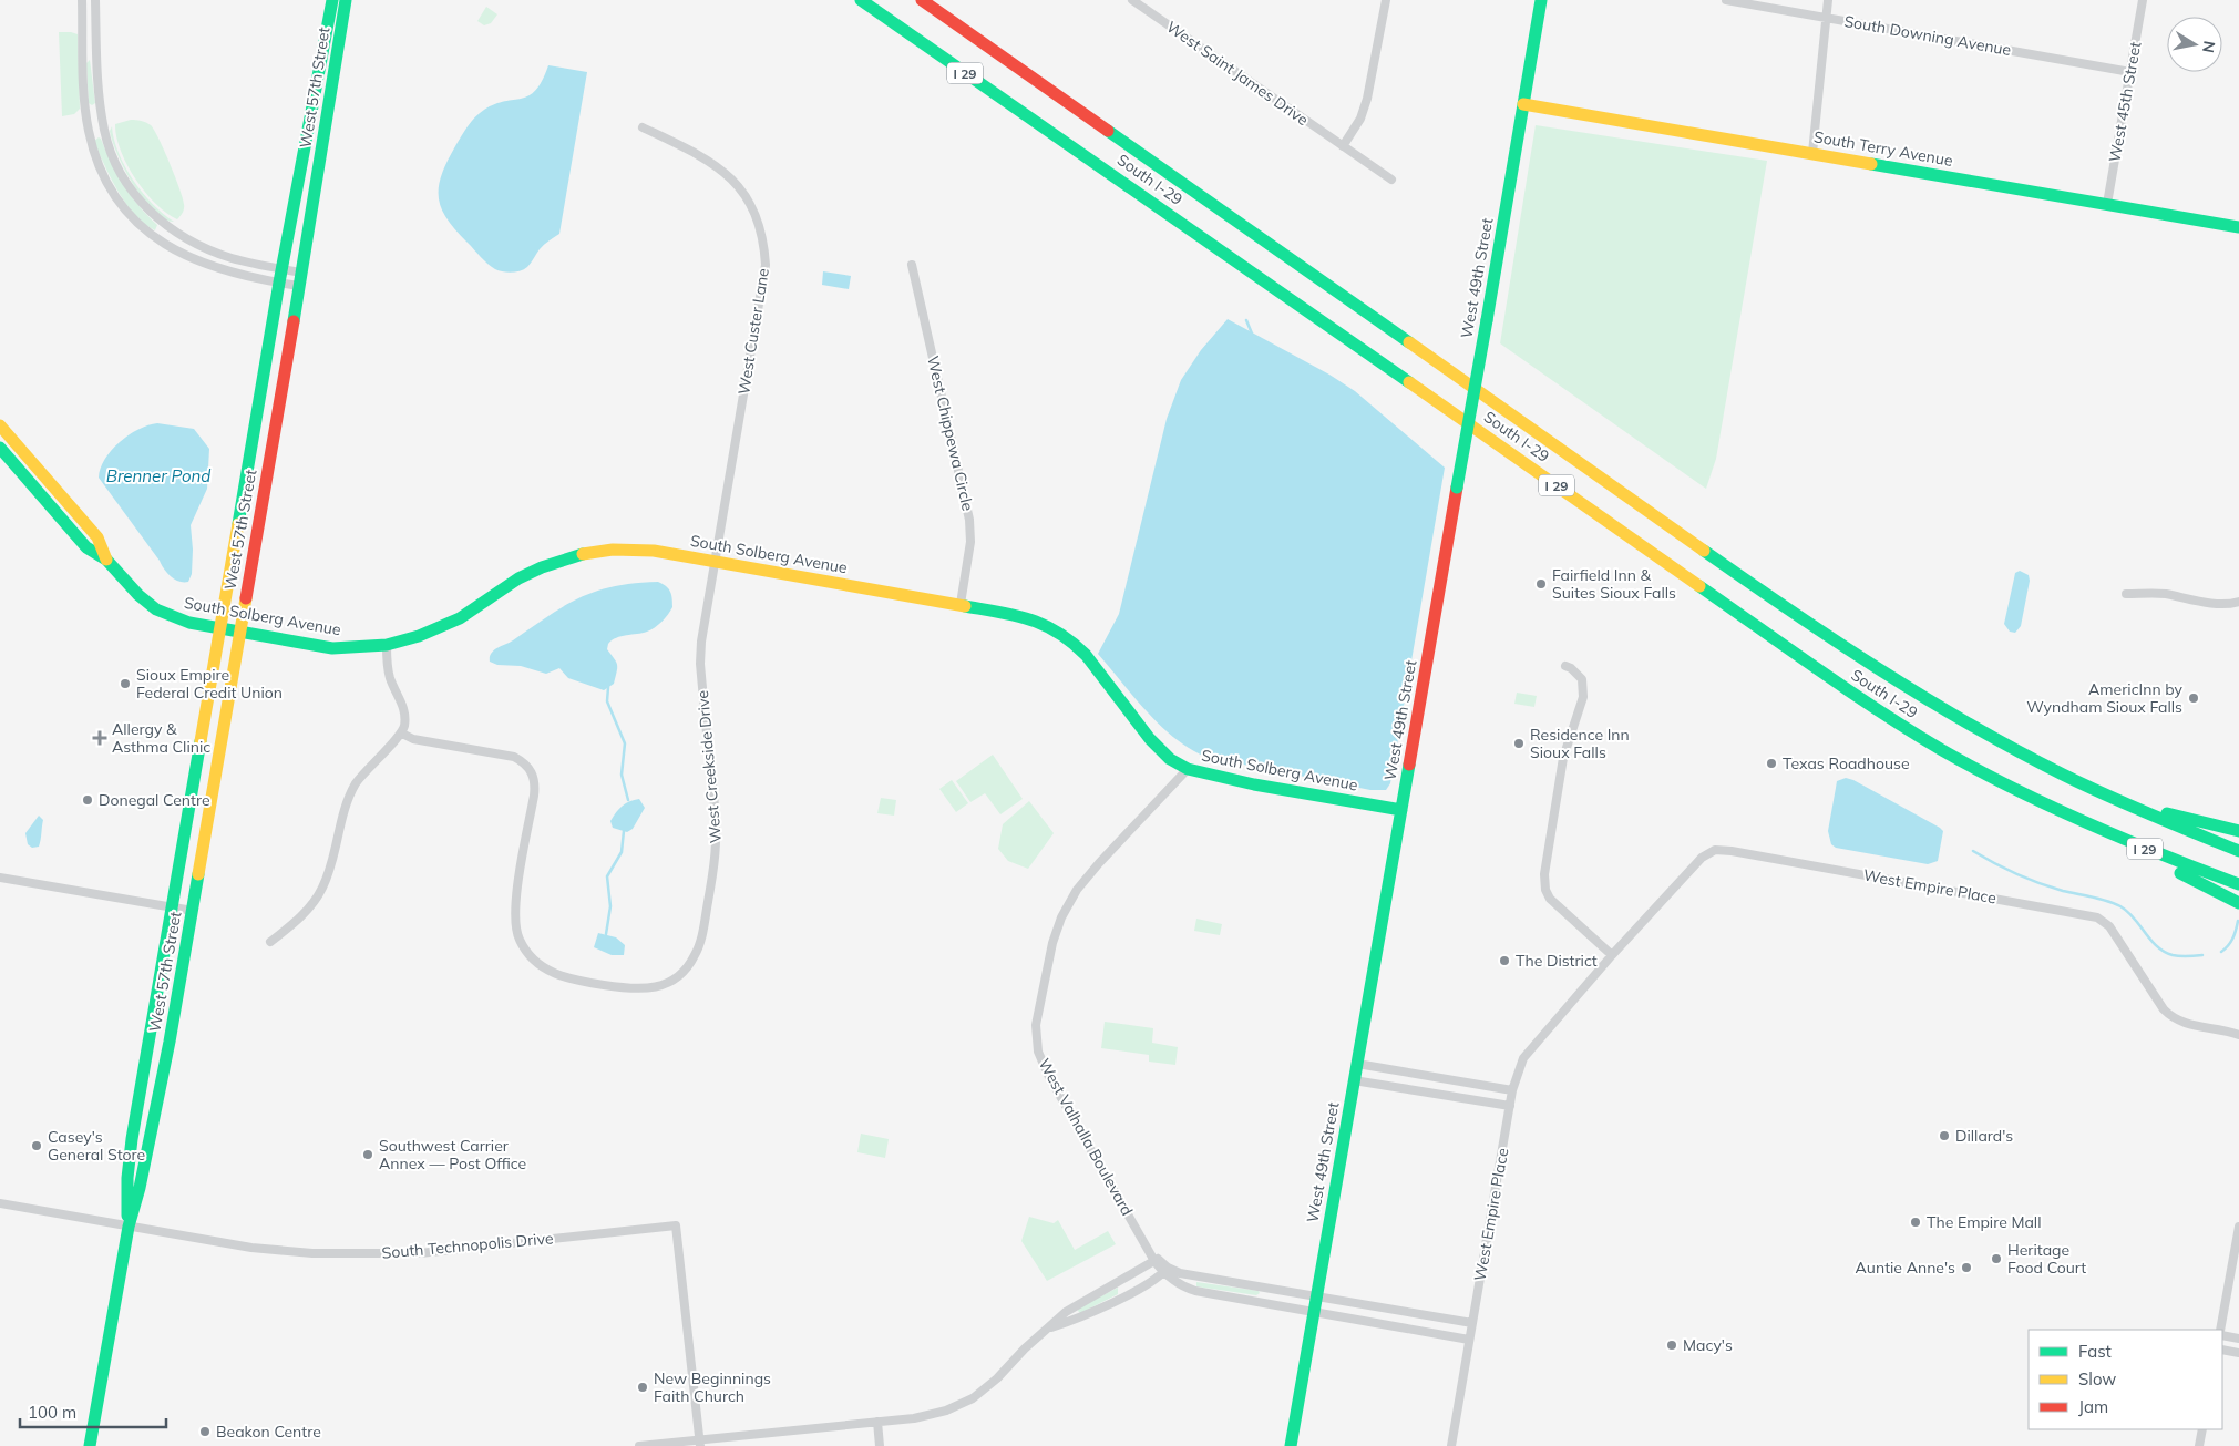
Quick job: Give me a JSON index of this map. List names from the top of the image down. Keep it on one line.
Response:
{"streets":{"main road":["I 29","West 57th Street","South Terry Avenue","South I-29","West 49th Street","South Solberg Avenue"],"street":["South Downing Avenue","West Saint James Drive","West 45th Street","West Custer Lane","West Chippewa Circle","West Creekside Drive","West Empire Place","West Valhalla Boulevard","South Technopolis Drive"]},"crossings":[["South Downing Avenue","West 45th Street"],["West 57th Street","South Solberg Avenue"],["West 57th Street","South Technopolis Drive"],["West 45th Street","South Terry Avenue"],["South Terry Avenue","West 49th Street"],["West 49th Street","South Solberg Avenue"],["West 49th Street","West Valhalla Boulevard"],["West Custer Lane","South Solberg Avenue"],["West Custer Lane","West Creekside Drive"],["West Chippewa Circle","South Solberg Avenue"],["South Solberg Avenue","West Creekside Drive"],["South Solberg Avenue","West Valhalla Boulevard"]],"water":["Brenner Pond"],"places":{"other":["Fairfield Inn & Suites Sioux Falls","Sioux Empire Federal Credit Union","AmericInn by Wyndham Sioux Falls","Residence Inn Sioux Falls","Texas Roadhouse","Donegal Centre","The District","Dillard's","Casey's General Store","Southwest Carrier Annex — Post Office","The Empire Mall","Heritage Food Court","Auntie Anne's","Macy's","New Beginnings Faith Church","Beakon Centre"],"health":["Allergy & Asthma Clinic"]},"legend":["Fast","Slow","Jam"],"scale_bar":"100 m","north":"right"}
